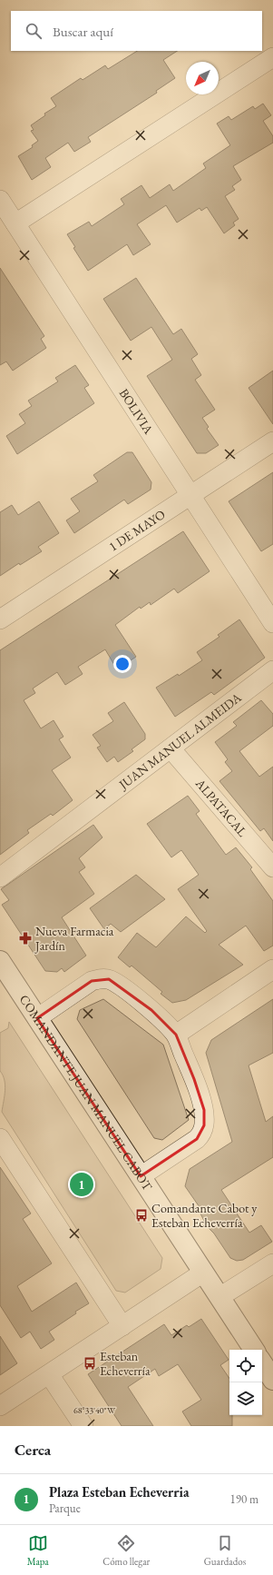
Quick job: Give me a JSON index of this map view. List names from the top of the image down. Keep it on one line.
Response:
{"streets":{"main road":["COMANDANTE JUAN MANUEL CABOT"],"street":["BOLIVIA","1 DE MAYO","JUAN MANUEL ALMEIDA","ALPATACAL"]},"crossings":[["BOLIVIA","1 DE MAYO"],["JUAN MANUEL ALMEIDA","ALPATACAL"]],"places":{"pharmacy":["Nueva Farmacia Jardín"],"bus stop":["Comandante Cabot y Esteban Echeverría","Esteban Echeverría"]},"north":"bottom left","page":{"search":"Buscar aquí","pins":"1","heading":"Cerca","list":[{"mark":"1","name":"Plaza Esteban Echeverria","note":"Parque","value":"190 m"}],"nav":["Mapa","Cómo llegar","Guardados"]},"coordinates":["68°33'40\"W"]}
